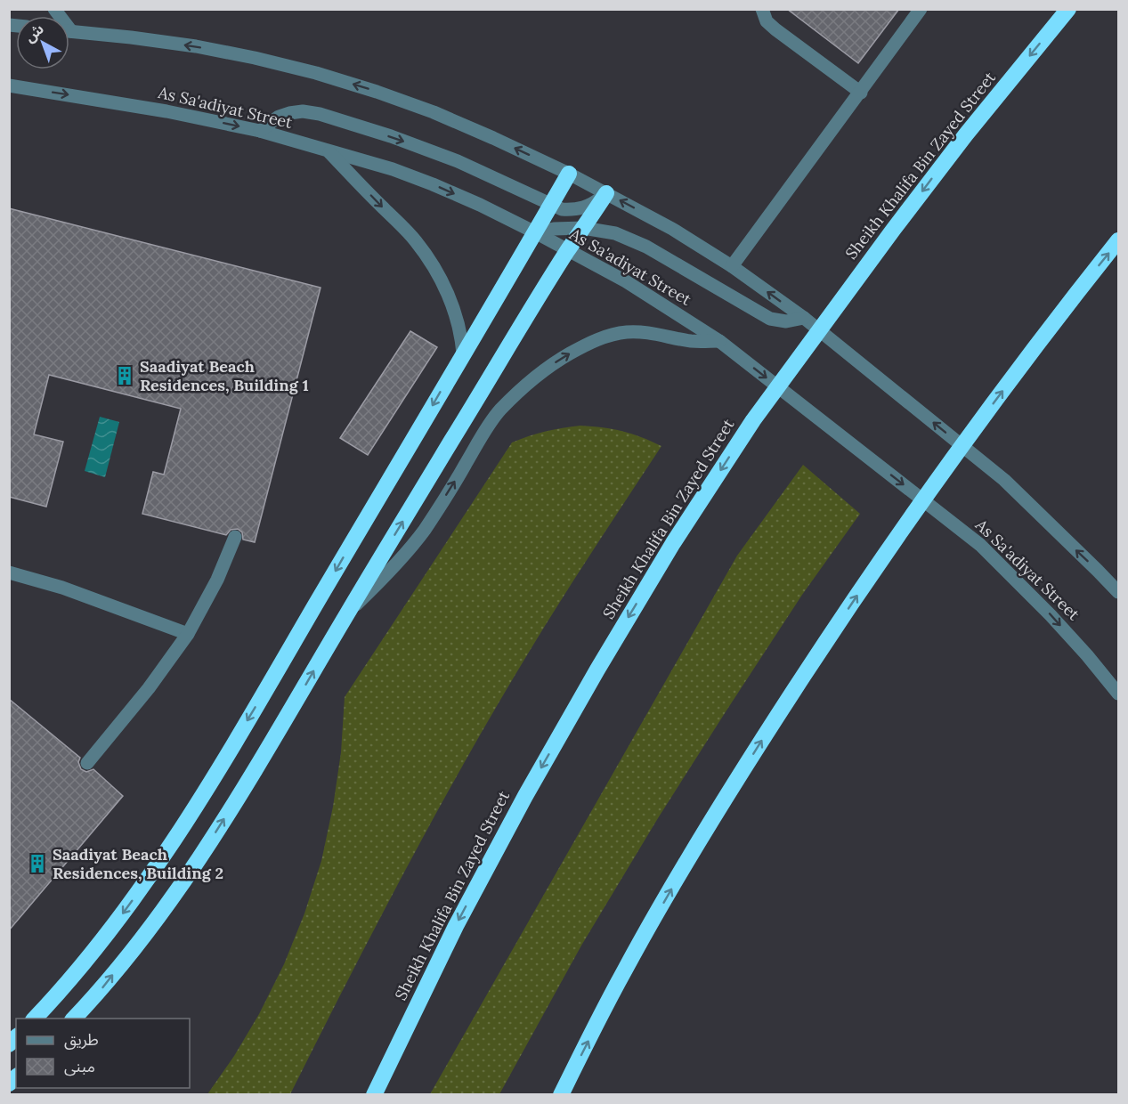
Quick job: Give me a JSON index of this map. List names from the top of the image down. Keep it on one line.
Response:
{"streets":{"highway":["Sheikh Khalifa Bin Zayed Street"],"street":["As Sa'adiyat Street"]},"one_way":["Sheikh Khalifa Bin Zayed Street"],"places":{"building":["Saadiyat Beach Residences, Building 1","Saadiyat Beach Residences, Building 2"]},"legend":["طريق","مبنى"],"north":"top left"}
